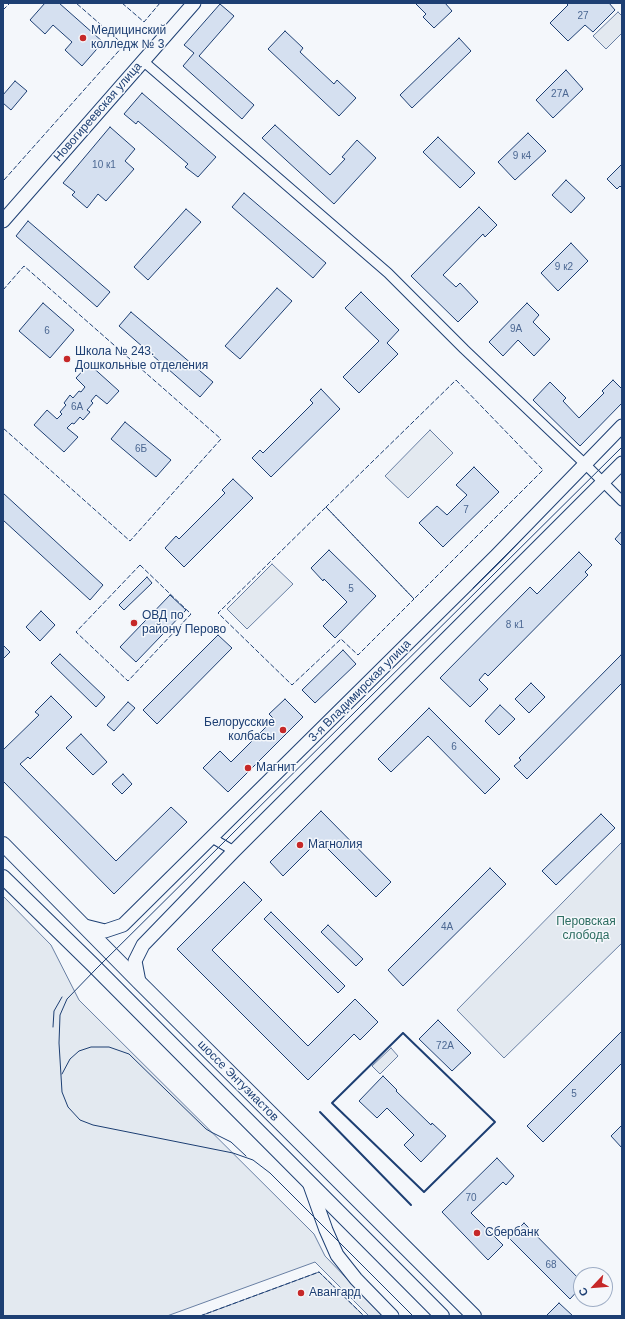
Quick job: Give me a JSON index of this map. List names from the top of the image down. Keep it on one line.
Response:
{"streets":{"main road":["шоссе Энтузиастов"],"street":["Новогиреевская улица","3-я Владимирская улица"]},"crossings":[["3-я Владимирская улица","шоссе Энтузиастов"]],"parks":["Перовская слобода"],"places":["Медицинский колледж № 3","Школа № 243. Дошкольные отделения","ОВД по району Перово","Белорусские колбасы","Магнит","Магнолия","Сбербанк","Авангард"],"house_numbers":["27","27А","9 к4","10 к1","9 к2","9А","6","6А","6Б","7","5","8 к1","6","4А","72А","5","70","68"],"north":"bottom left"}
